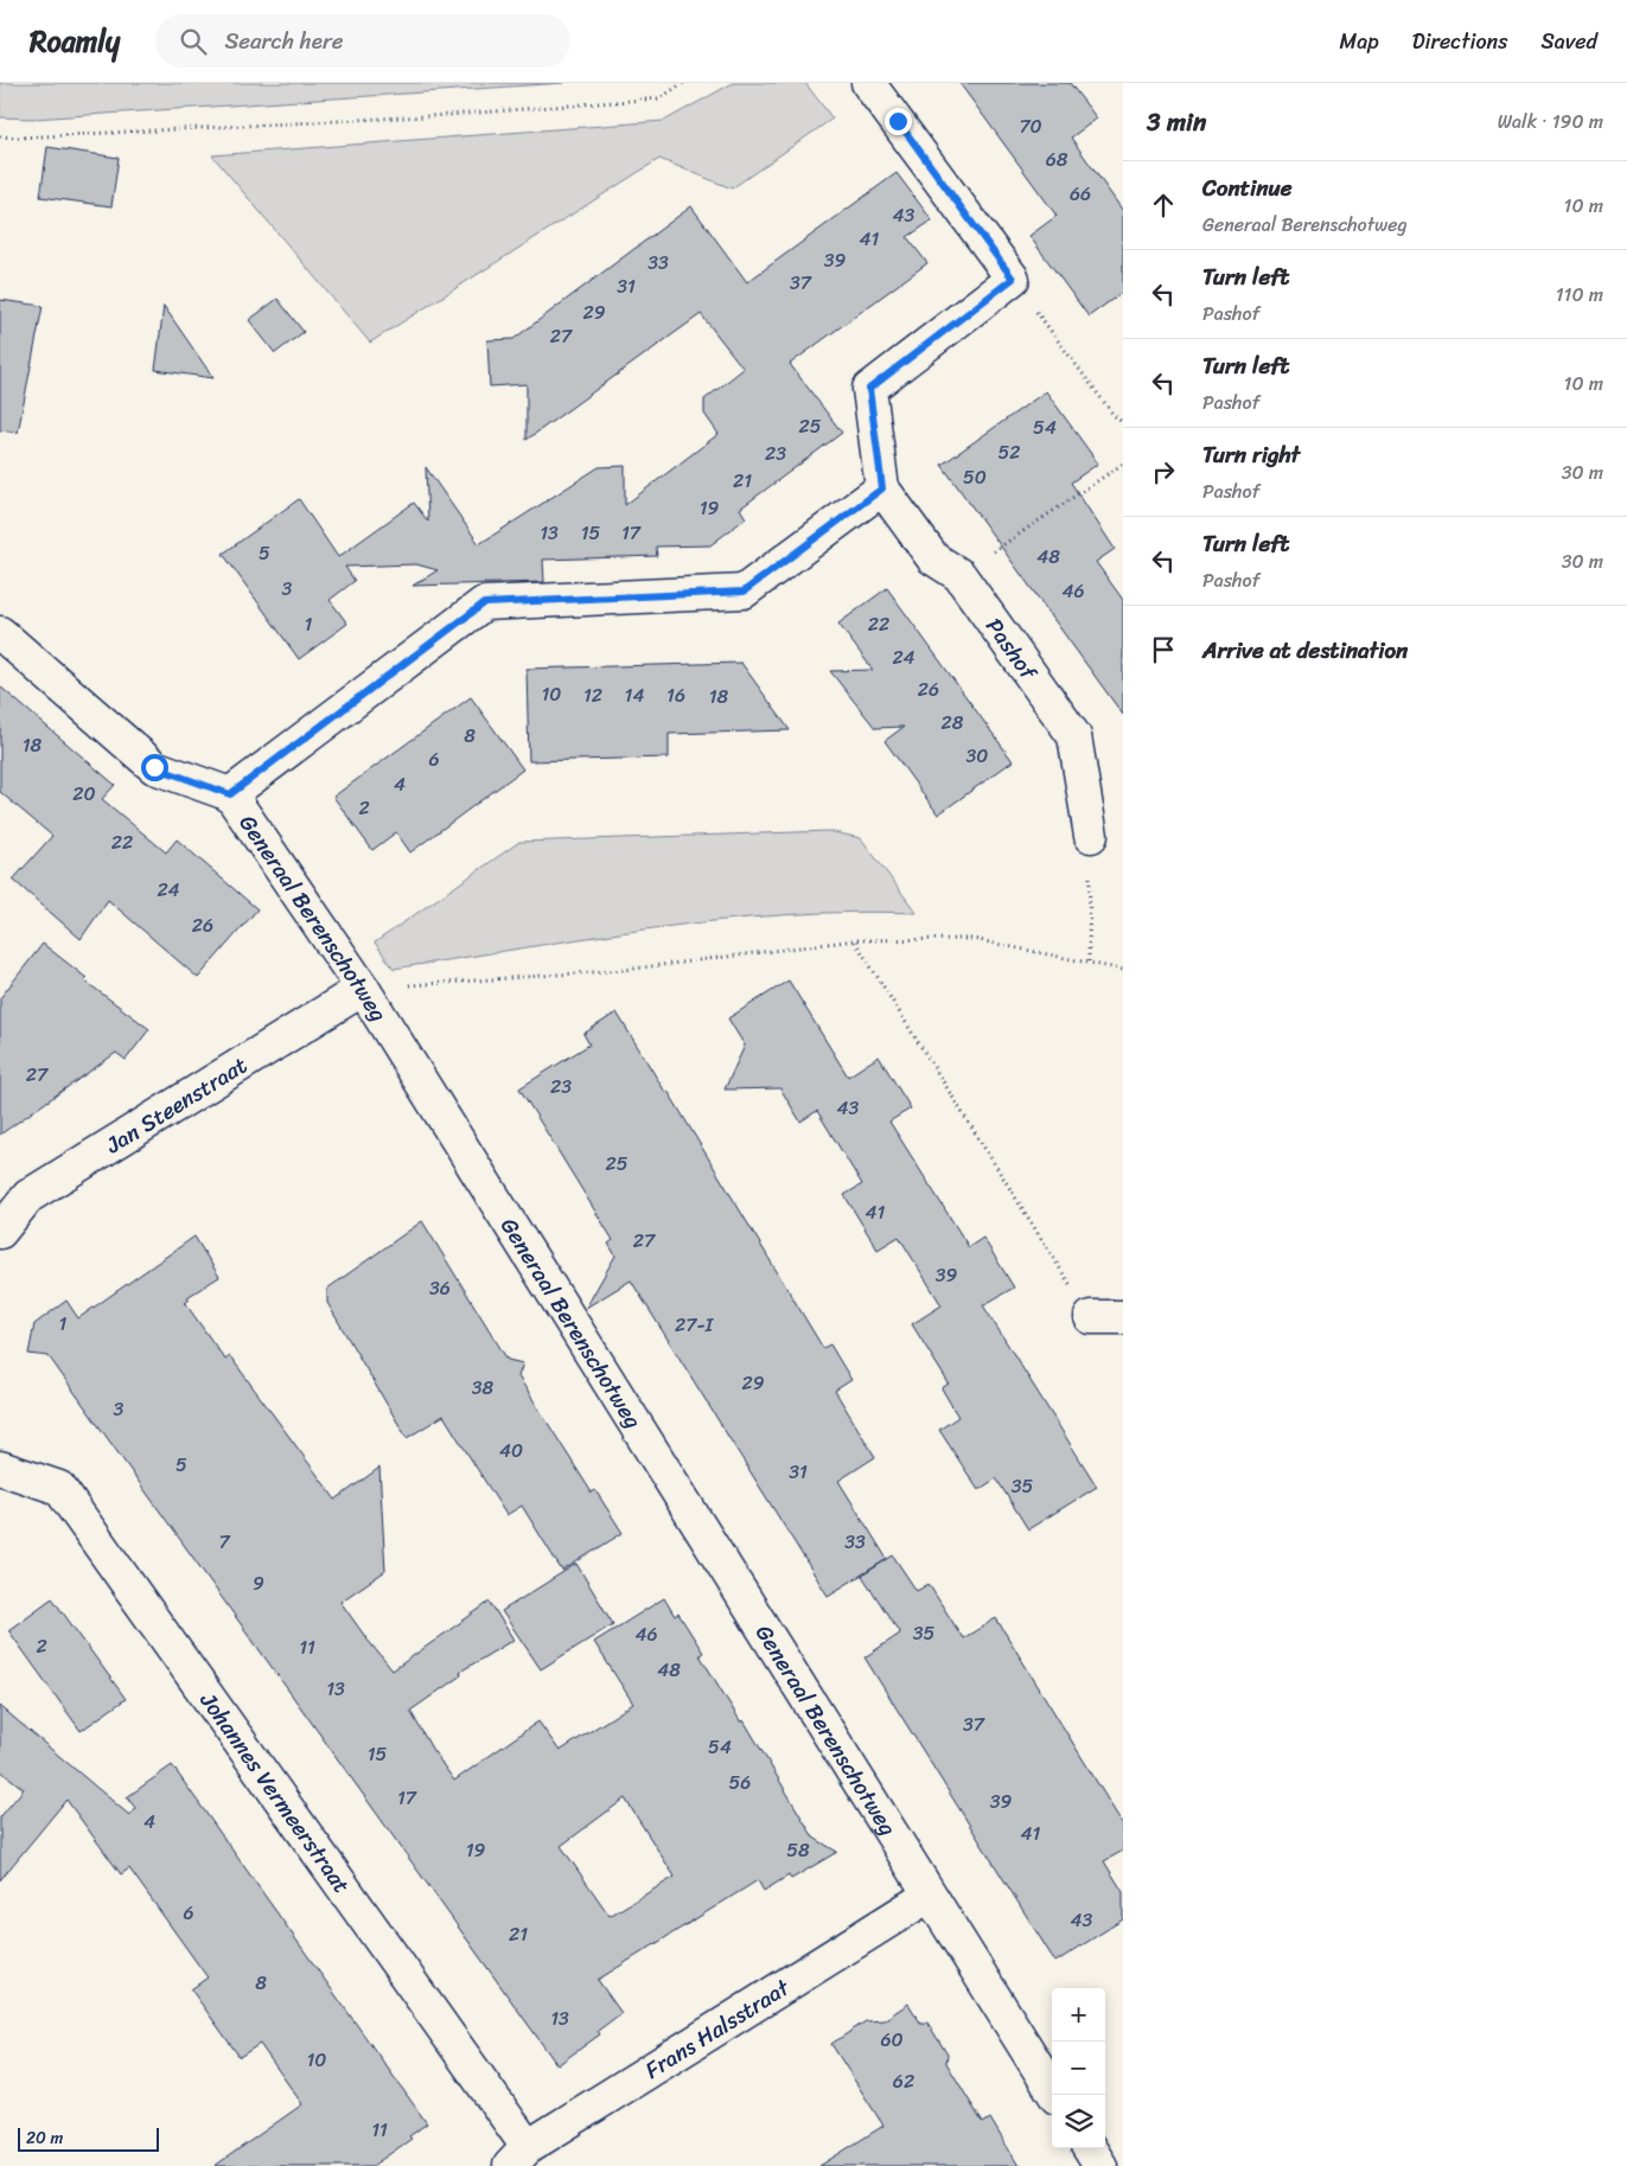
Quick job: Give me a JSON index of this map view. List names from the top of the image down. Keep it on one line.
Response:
{"streets":{"street":["Pashof","Generaal Berenschotweg","Jan Steenstraat","Johannes Vermeerstraat","Frans Halsstraat"]},"crossings":[["Generaal Berenschotweg","Jan Steenstraat"],["Generaal Berenschotweg","Frans Halsstraat"],["Johannes Vermeerstraat","Frans Halsstraat"]],"house_numbers":["70","68","66","43","41","39","33","37","31","29","27","25","54","52","23","50","21","19","13","15","17","5","48","3","46","1","22","24","26","10","12","14","16","18","28","8","18","30","6","4","20","2","22","24","26","27","23","43","25","41","27","39","36","1","27-I","29","38","3","40","5","31","35","7","33","9","35","46","2","11","48","13","37","54","15","56","17","39","4","41","19","58","6","43","21","8","13","60","10","62","11"],"scale_bar":"20 m","page":{"header":"Roamly","search":"Search here","nav":["Map","Directions","Saved"],"heading":["3 min","Walk · 190 m"],"list":[["Continue","Generaal Berenschotweg","10 m"],["Turn left","Pashof","110 m"],["Turn left","Pashof","10 m"],["Turn right","Pashof","30 m"],["Turn left","Pashof","30 m"],"Arrive at destination"],"map_buttons":["+","−"],"scale":"20 m"}}
